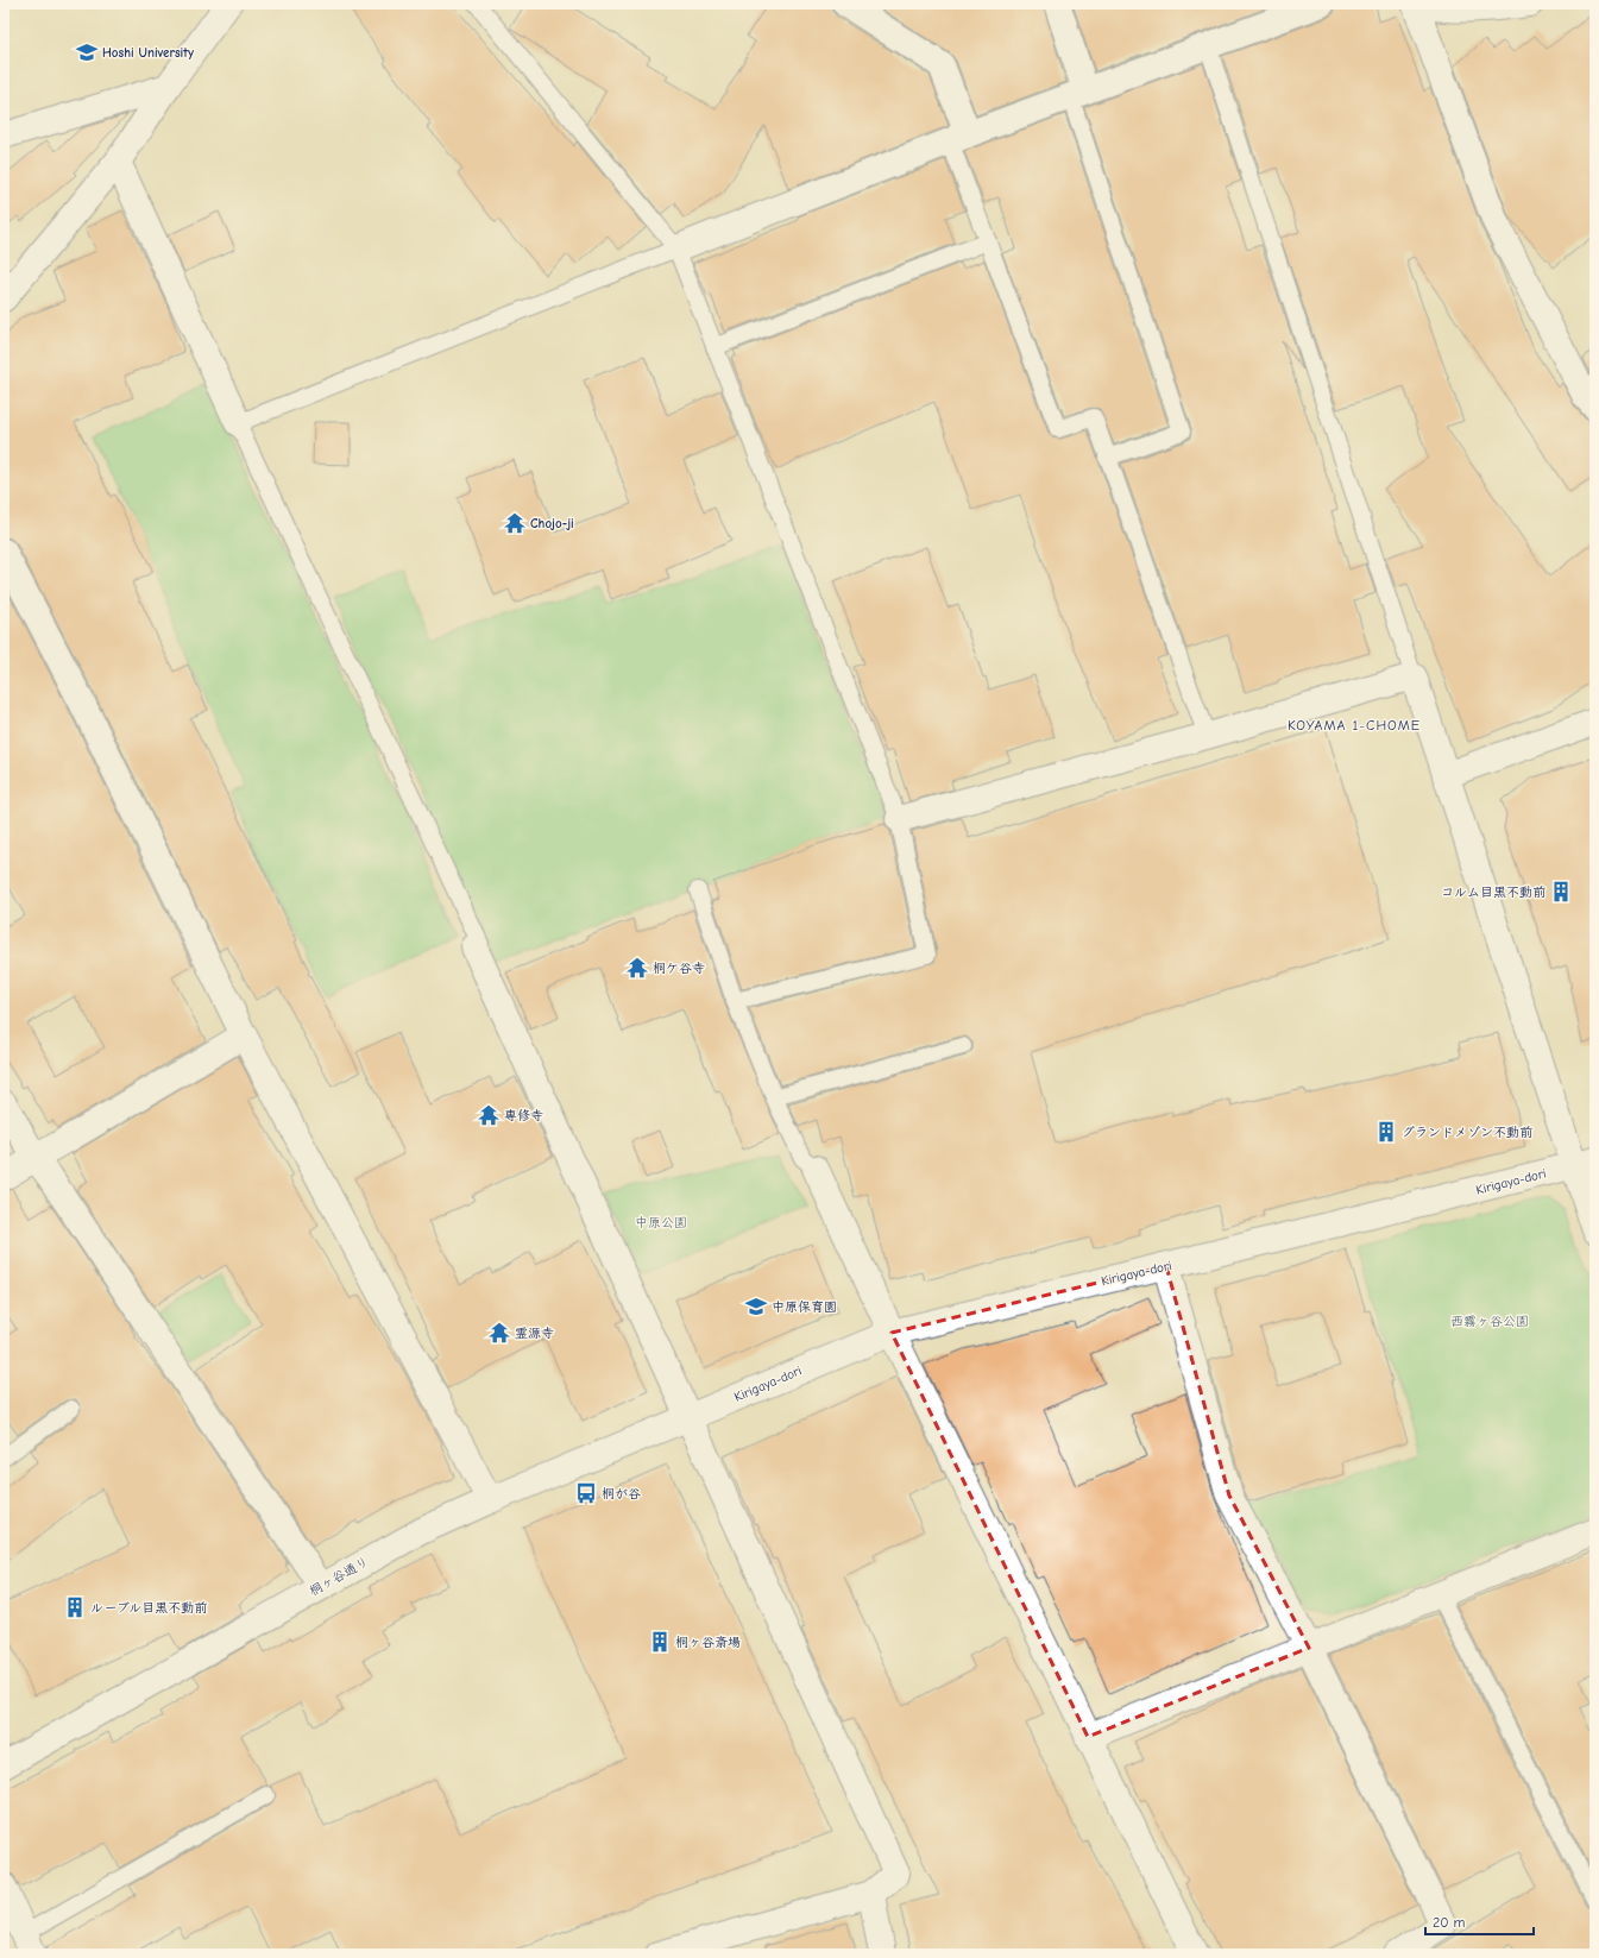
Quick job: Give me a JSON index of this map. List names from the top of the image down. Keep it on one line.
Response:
{"streets":{"street":["Kirigaya-dori","桐ヶ谷通り"]},"crossings":[["Kirigaya-dori","桐ヶ谷通り"]],"districts":["KOYAMA 1-CHOME"],"parks":["中原公園","西霧ヶ谷公園"],"places":{"school or university":["Hoshi University","中原保育園"],"temple":["Chojo-ji","桐ケ谷寺","専修寺","霊源寺"],"building":["コルム目黒不動前","グランドメゾン不動前","ルーブル目黒不動前","桐ヶ谷斎場"],"bus stop":["桐が谷"]},"scale_bar":"20 m"}
